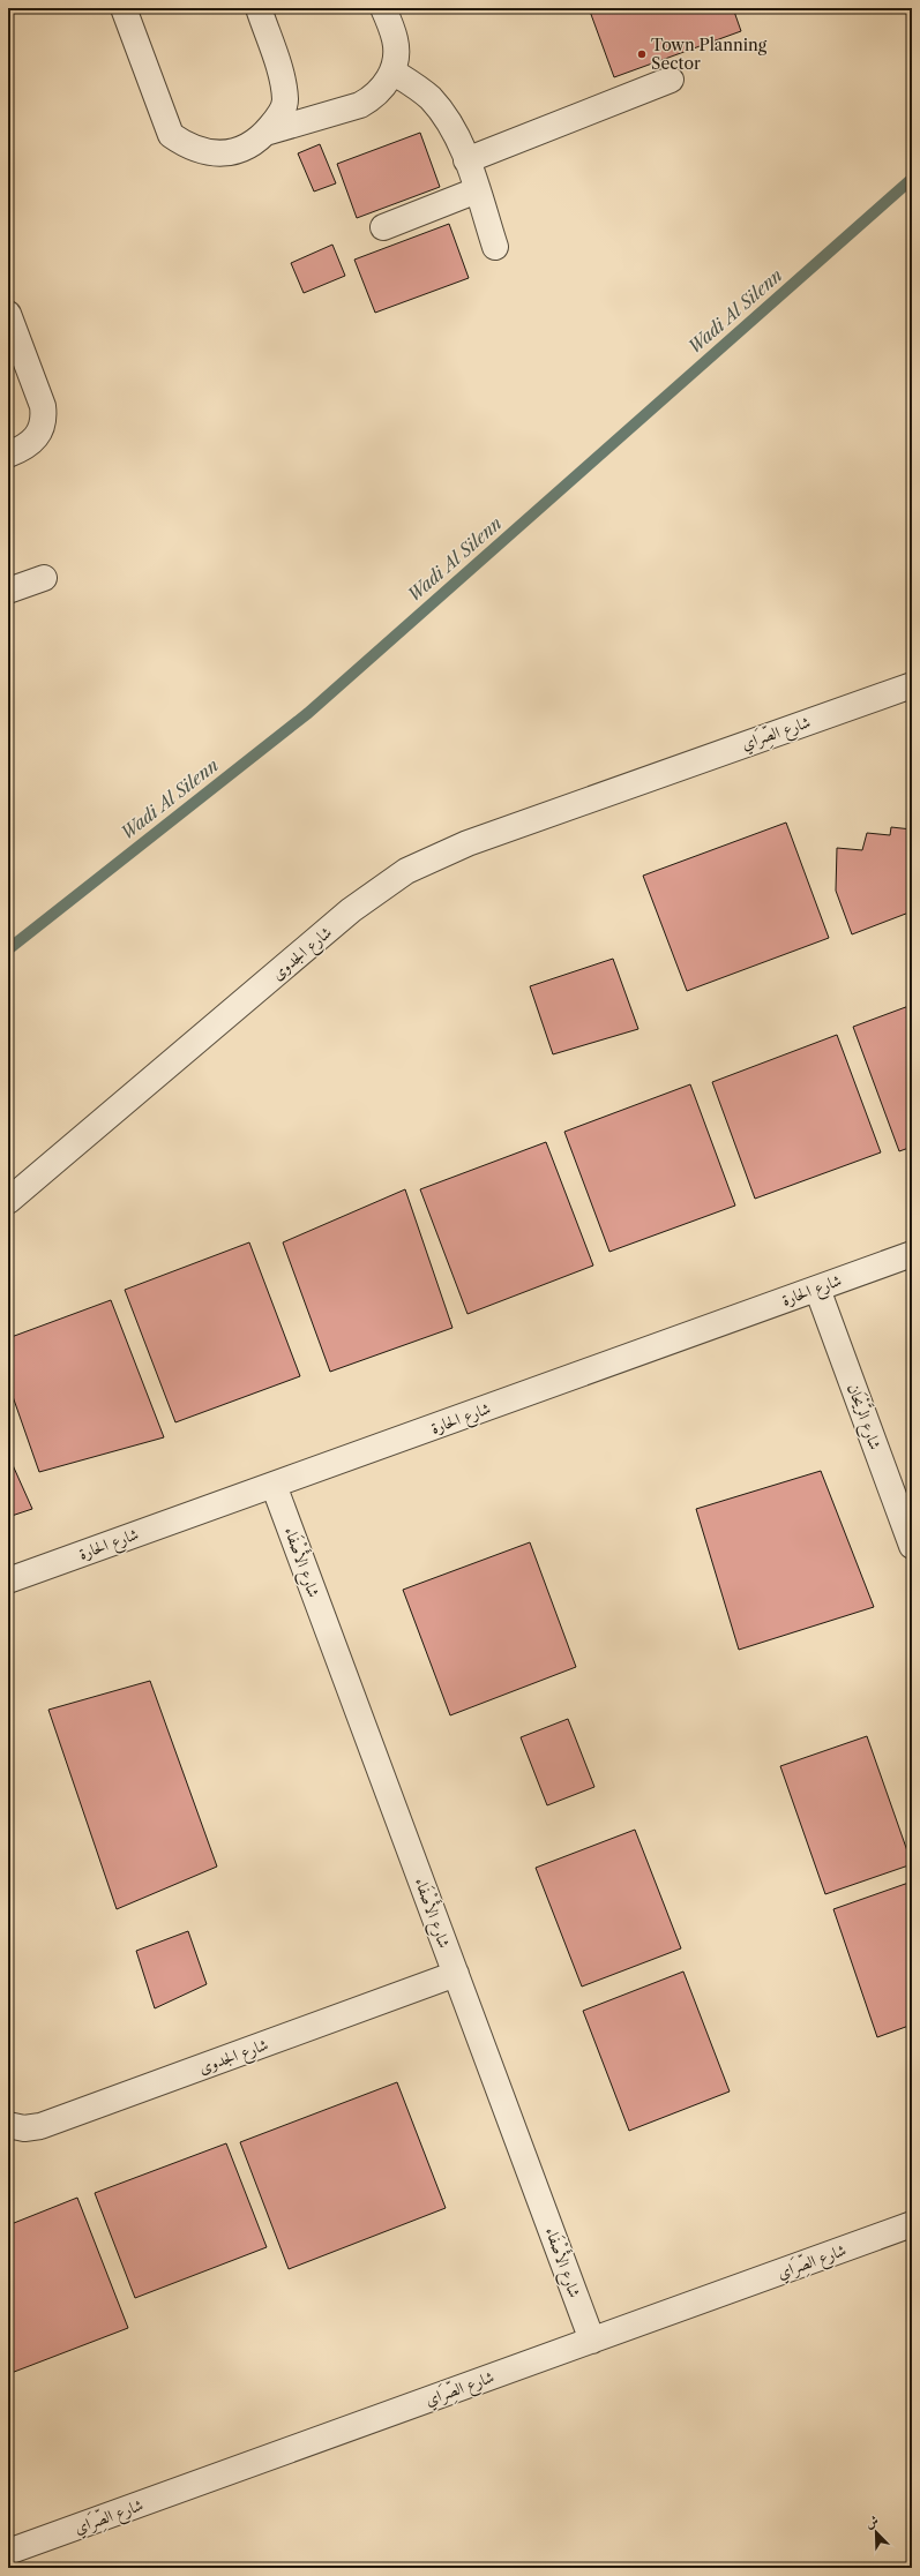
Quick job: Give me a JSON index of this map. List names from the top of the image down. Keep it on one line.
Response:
{"streets":{"street":["شارع الصِّرَاي","شارع الجدوى","شارع الحارة","شارع الرَّيْحَان","شارع الأَصْفَاء"]},"crossings":[["شارع الصِّرَاي","شارع الجدوى"],["شارع الصِّرَاي","شارع الأَصْفَاء"],["شارع الجدوى","شارع الأَصْفَاء"],["شارع الحارة","شارع الرَّيْحَان"],["شارع الحارة","شارع الأَصْفَاء"]],"water":["Wadi Al Silenn"],"places":["Town Planning Sector"],"north":"top left"}
